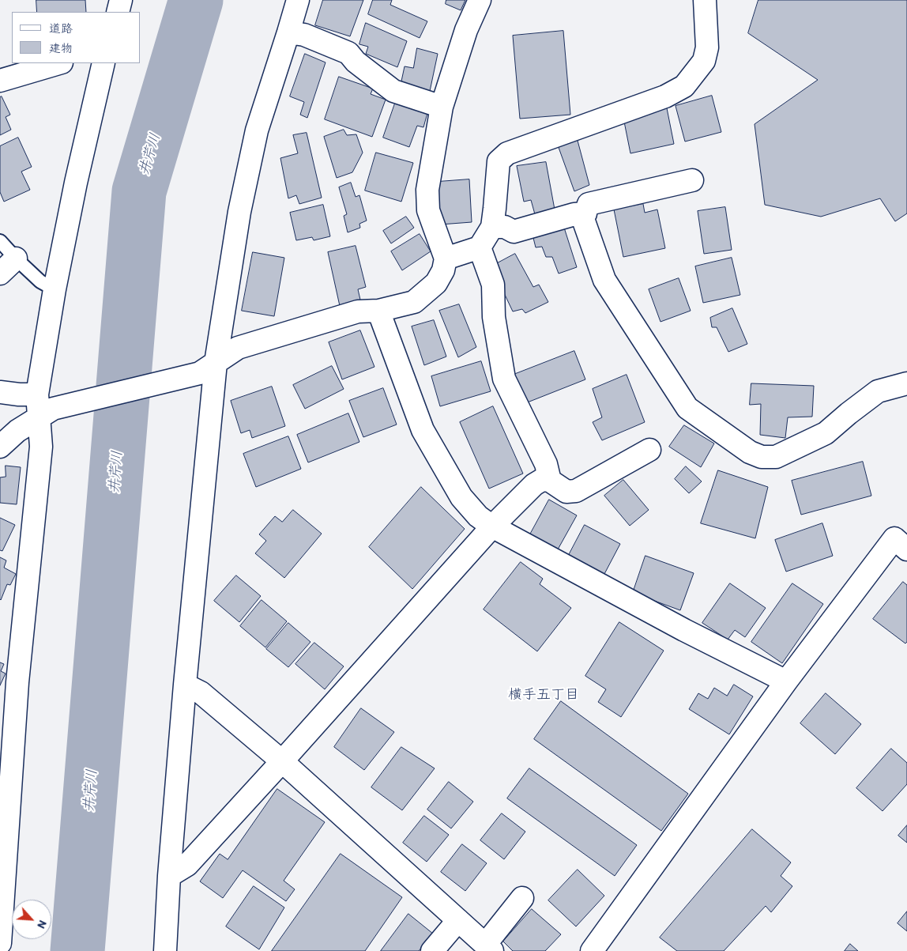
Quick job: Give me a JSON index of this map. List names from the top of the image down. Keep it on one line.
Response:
{"districts":["横手五丁目"],"water":["井芹川"],"legend":["道路","建物"],"north":"bottom right"}
